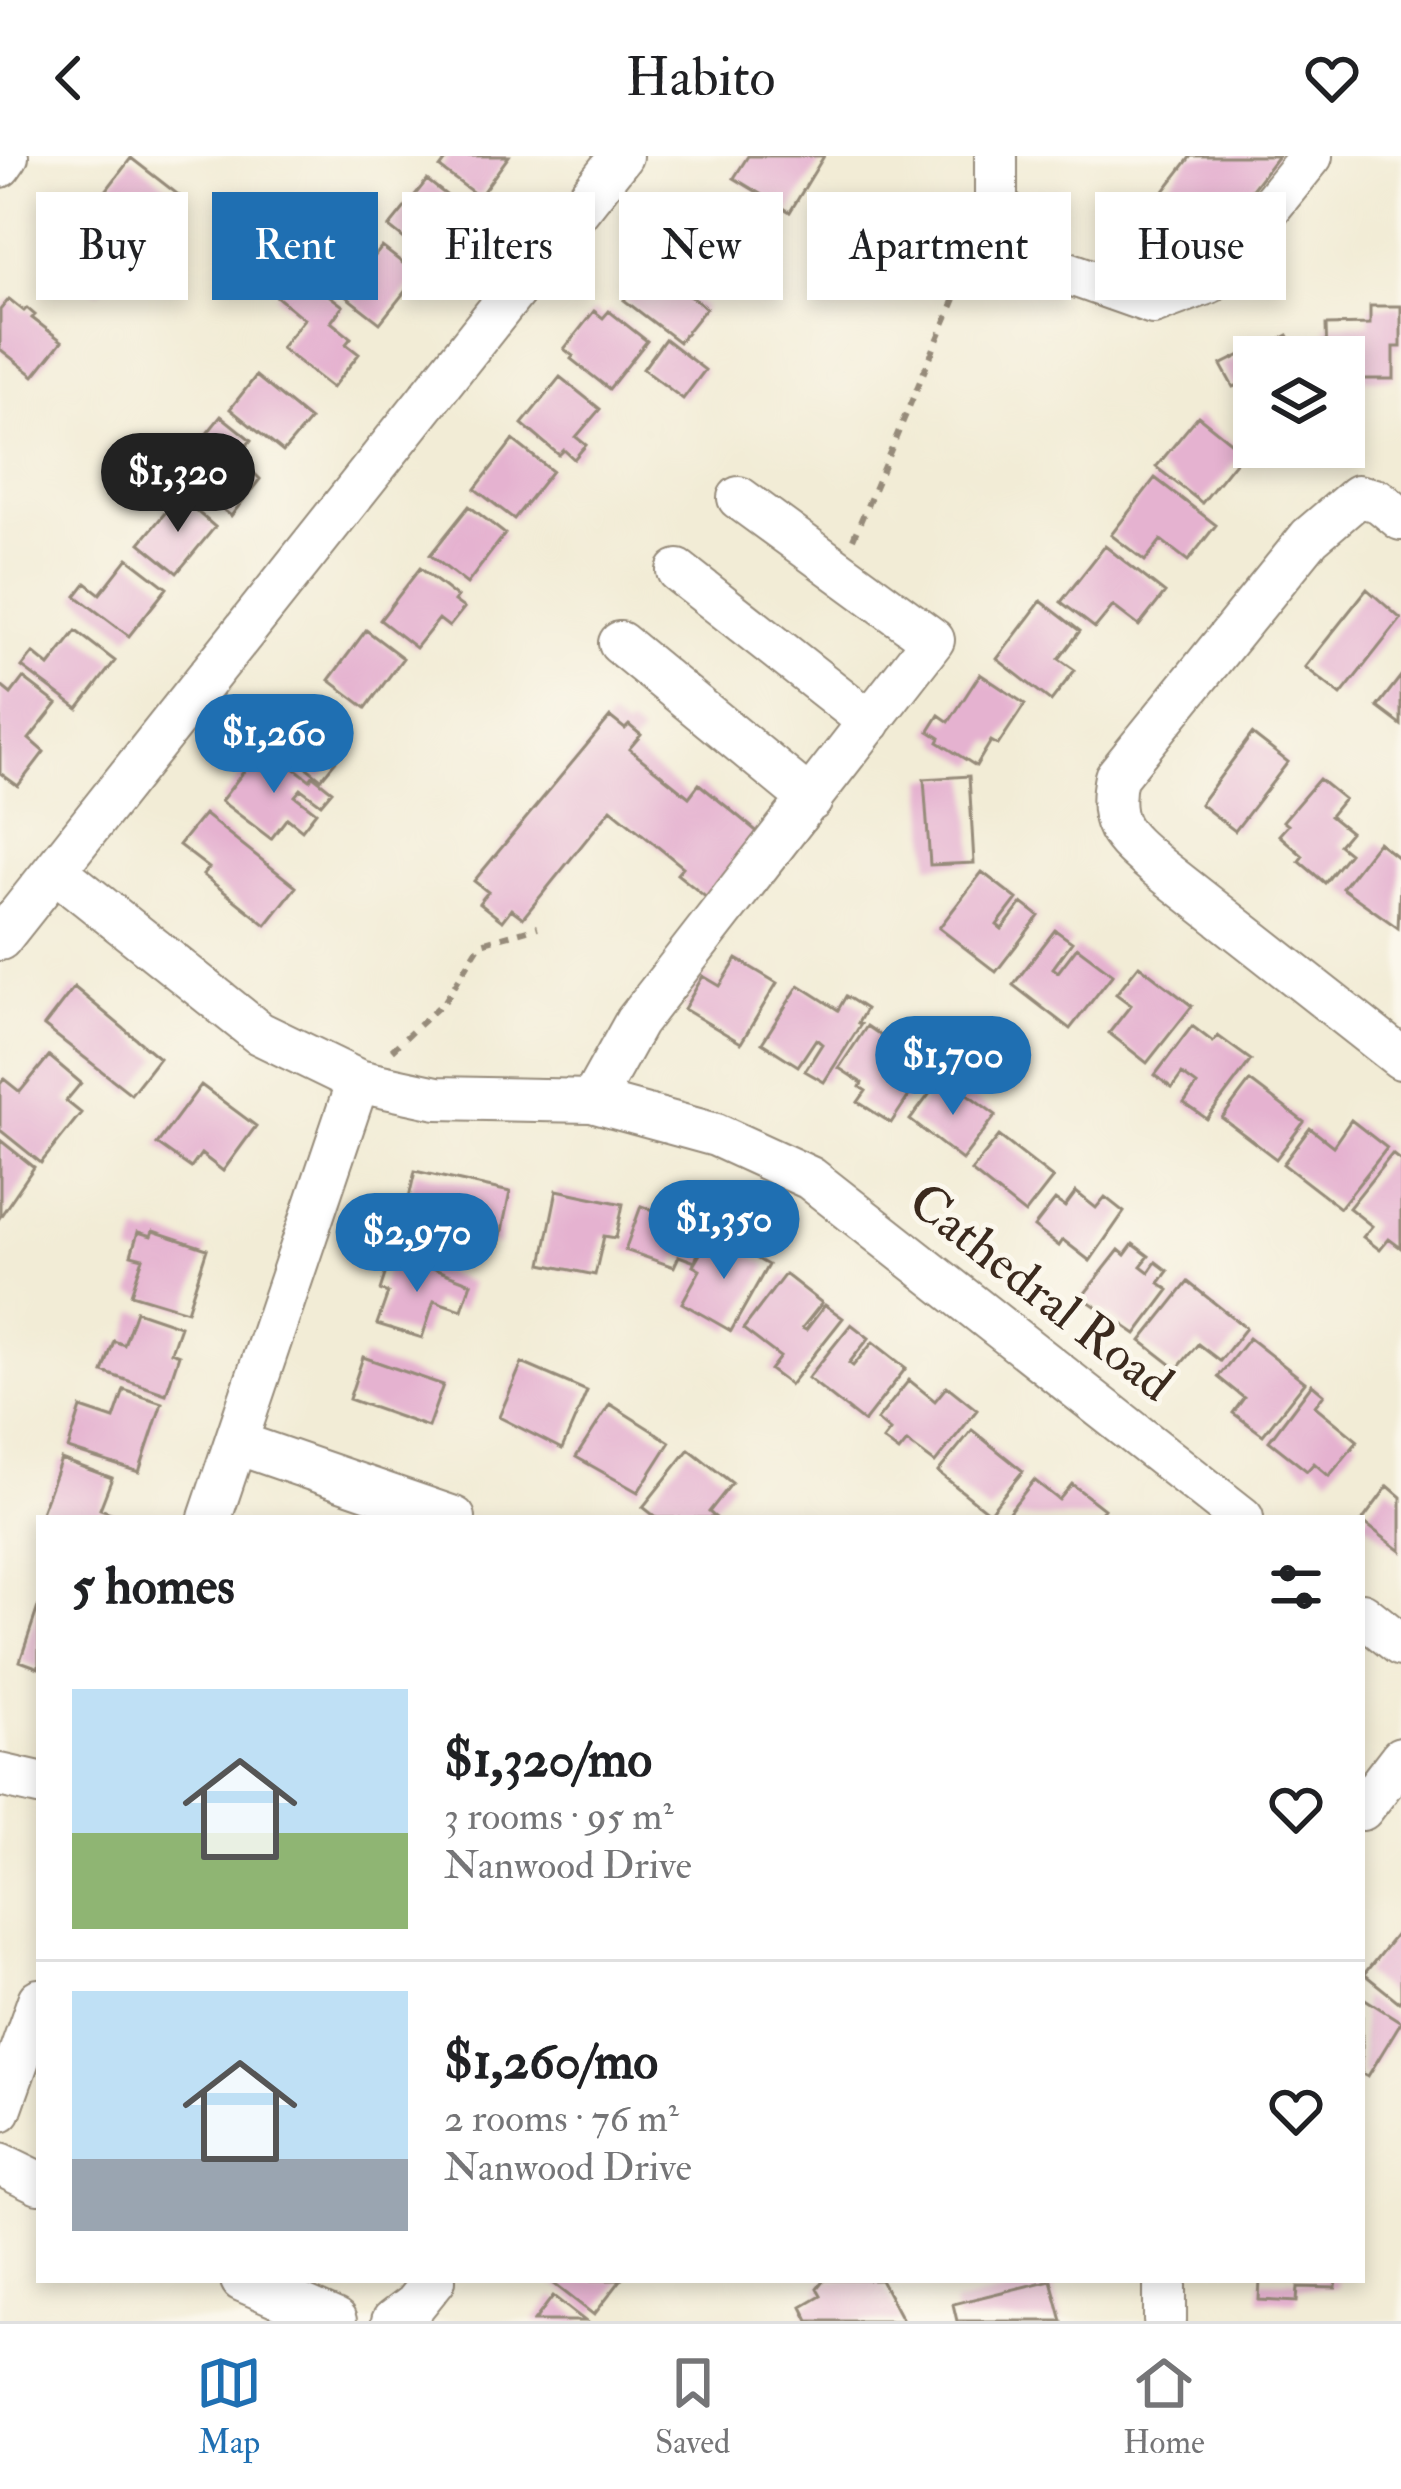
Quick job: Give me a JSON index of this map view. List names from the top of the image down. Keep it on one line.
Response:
{"streets":{"street":["Cathedral Road"]},"page":{"header":"Habito","chip":["Buy","Rent","Filters","New","Apartment","House"],"price":["$1,320","$1,260","$1,700","$1,350","$2,970"],"heading":"5 homes","list":[{"name":"$1,320/mo","note":"3 rooms · 95 m² · Nanwood Drive"},{"name":"$1,260/mo","note":"2 rooms · 76 m² · Nanwood Drive"}],"tabs":["Map","Saved","Home"]}}
